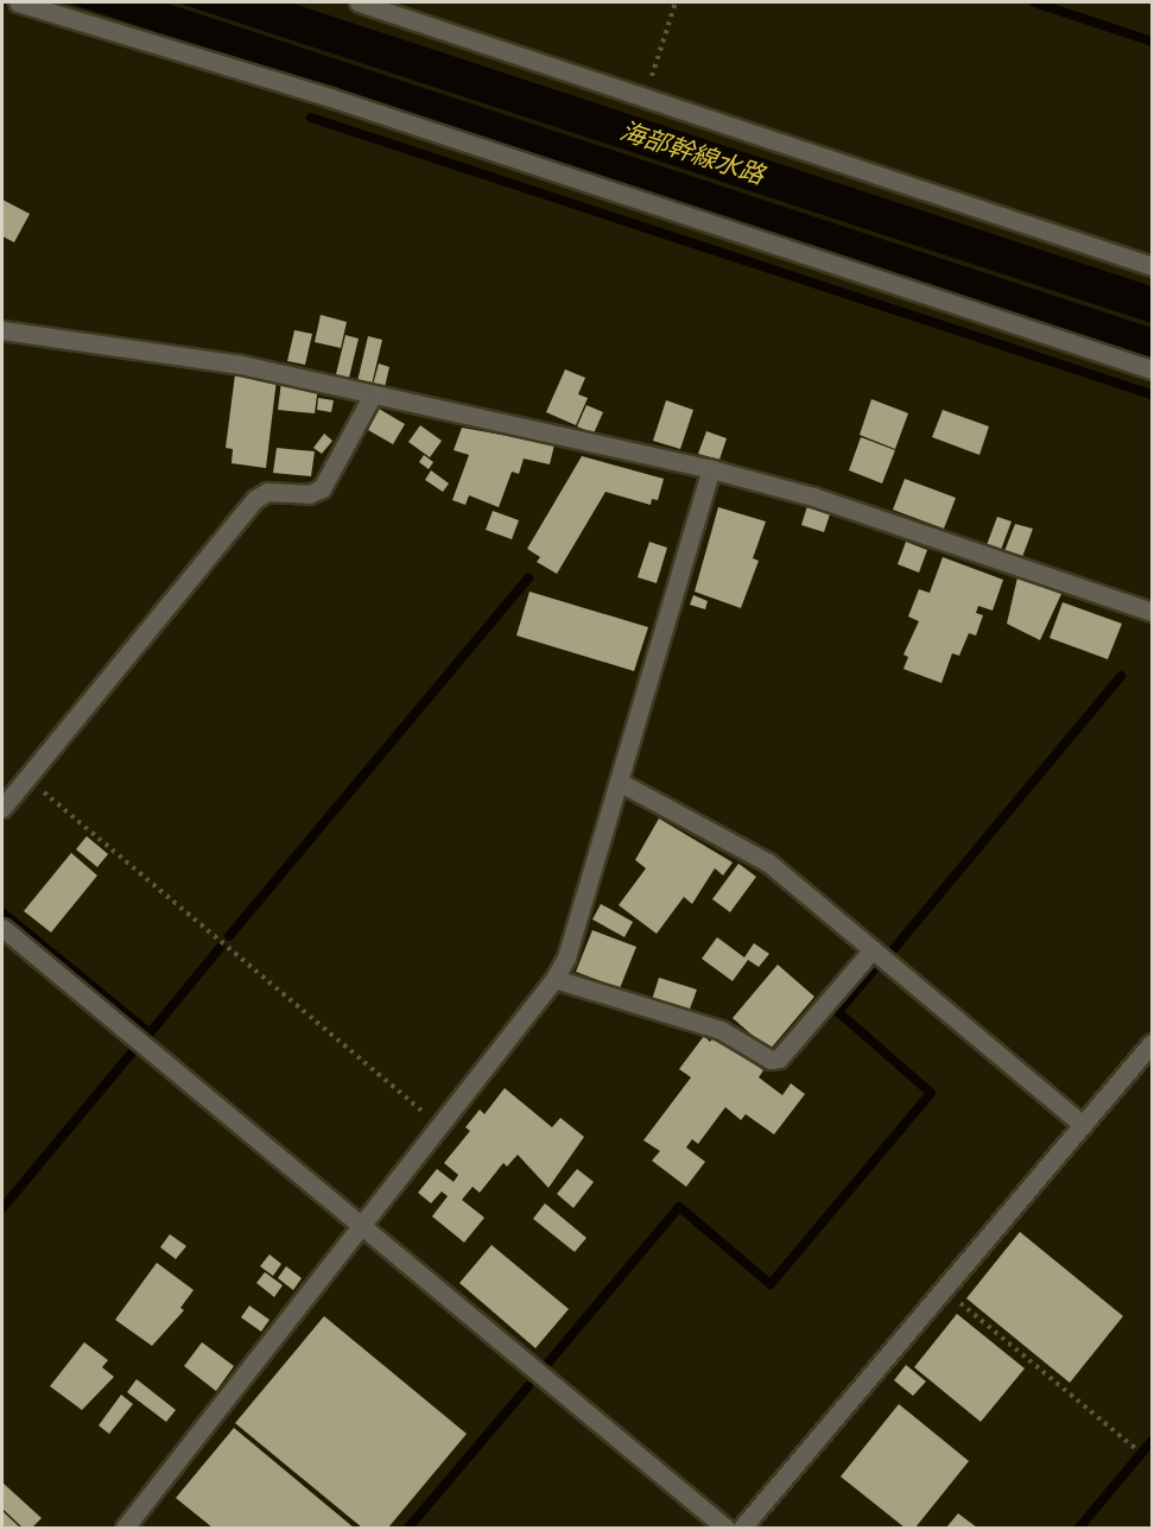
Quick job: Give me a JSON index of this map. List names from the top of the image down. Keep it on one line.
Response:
{"water":["海部幹線水路"]}
